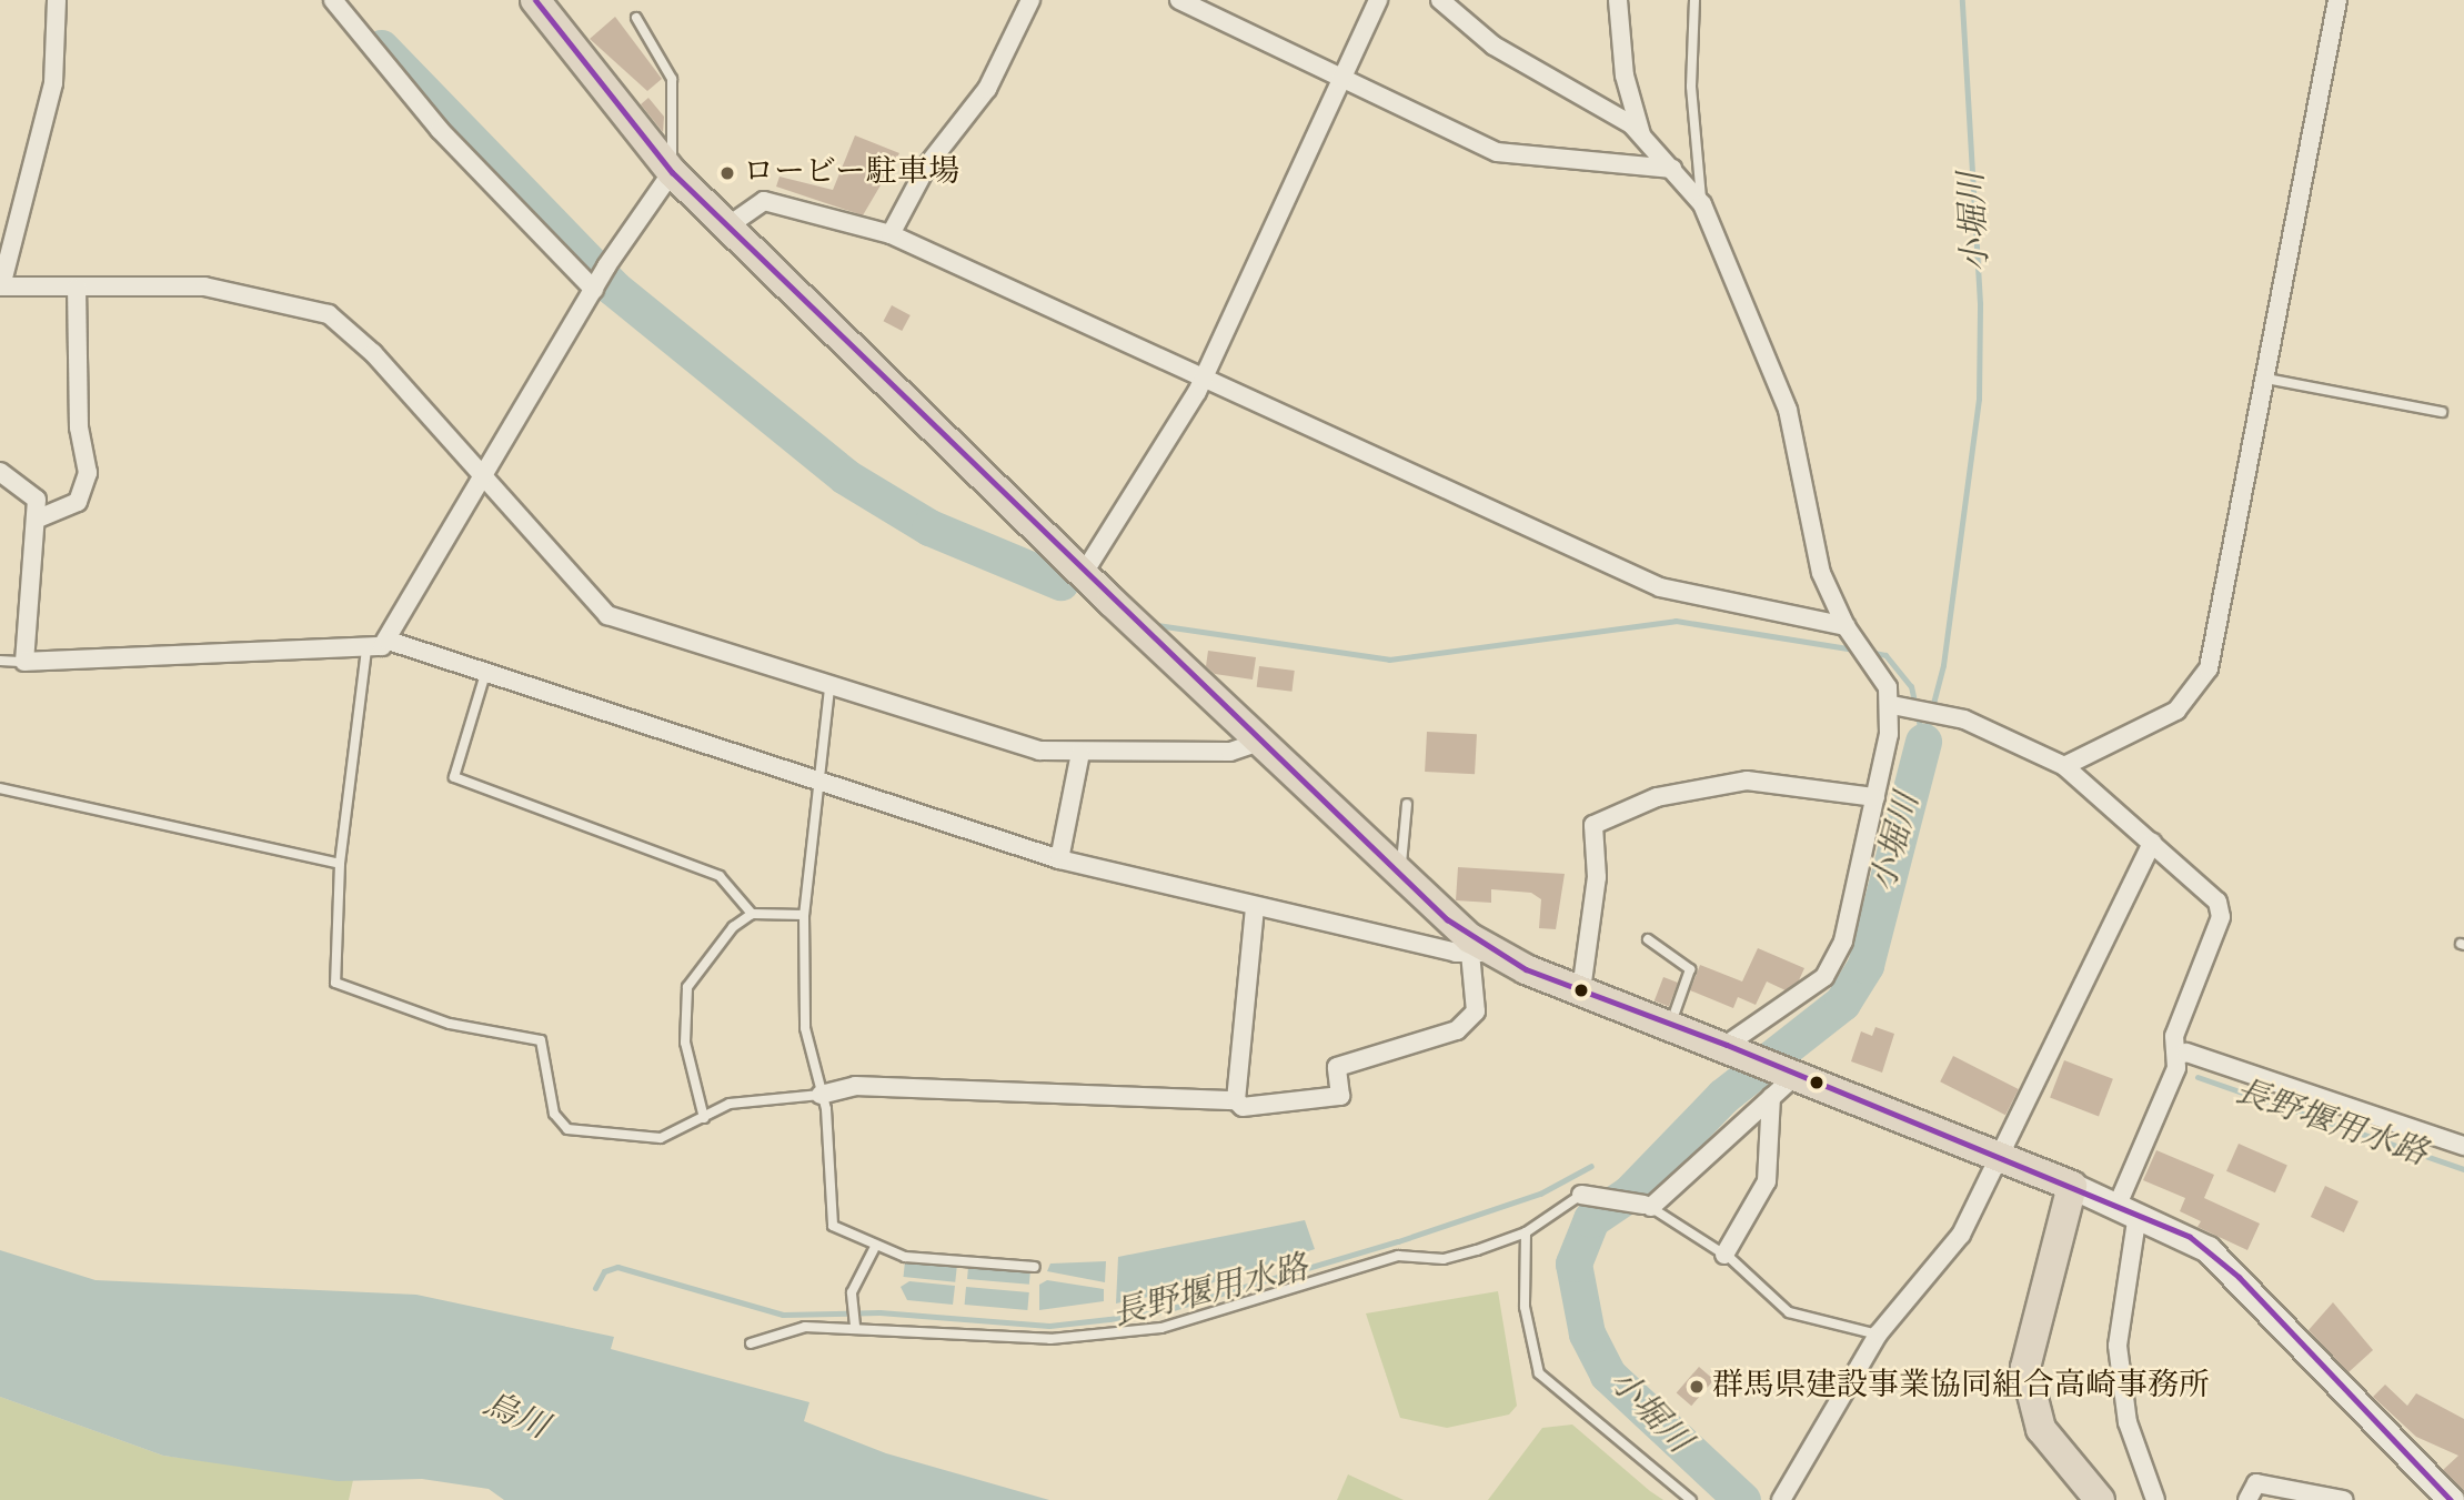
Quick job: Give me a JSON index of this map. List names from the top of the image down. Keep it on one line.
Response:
{"water":["小堀川","長野堰用水路","烏川"],"places":["ロービー駐車場","群馬県建設事業協同組合高崎事務所"]}
